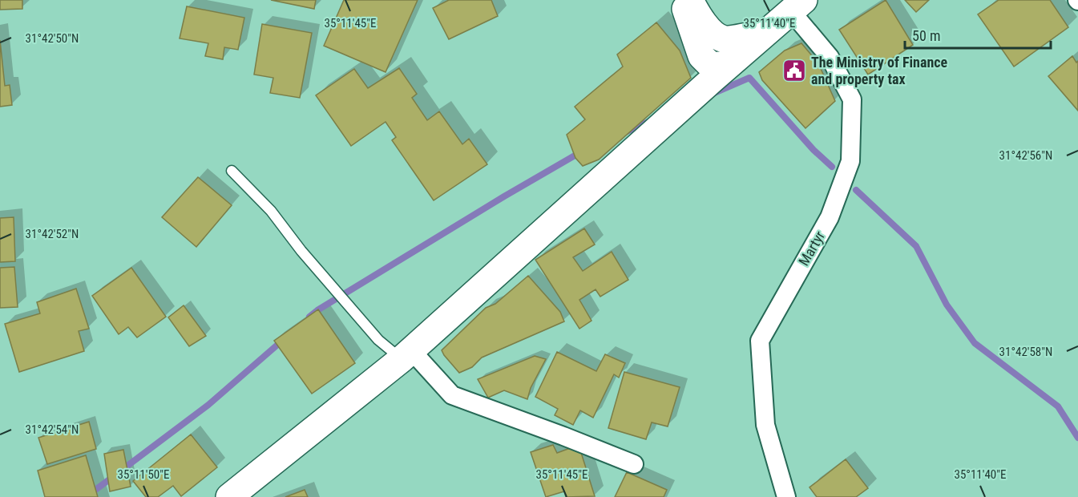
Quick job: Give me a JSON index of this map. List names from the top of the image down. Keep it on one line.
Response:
{"streets":{"street":["Martyr"]},"places":{"public building":["The Ministry of Finance and property tax"]},"scale_bar":"50 m","coordinates":["35°11'45\"E","35°11'40\"E","31°42'50\"N","31°42'56\"N","31°42'52\"N","31°42'58\"N","31°42'54\"N","35°11'50\"E"]}
